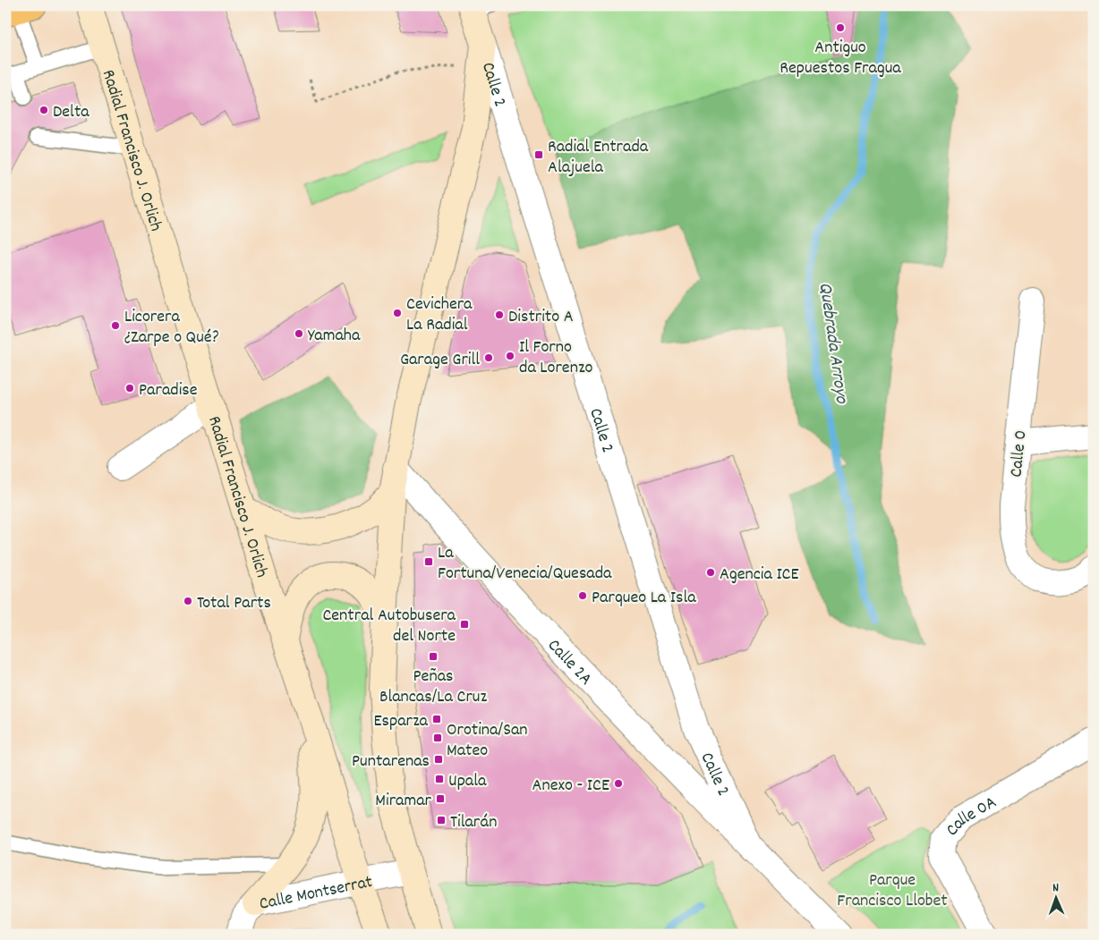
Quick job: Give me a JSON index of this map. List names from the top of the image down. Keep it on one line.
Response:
{"streets":{"main road":["Calle 2","Radial Francisco J. Orlich"],"street":["Calle 0","Calle 2A","Calle 0A","Calle Montserrat"]},"crossings":[["Calle 2","Calle 2A"],["Radial Francisco J. Orlich","Calle Montserrat"]],"water":["Quebrada Arroyo"],"parks":["Parque Francisco Llobet"],"places":{"other":["Antiguo Repuestos Fragua","Delta","Cevichera La Radial","Distrito A","Licorera ¿Zarpe o Qué?","Yamaha","Il Forno da Lorenzo","Garage Grill","Paradise","Agencia ICE","Parqueo La Isla","Total Parts","Anexo - ICE"],"transit":["Radial Entrada Alajuela","La Fortuna/Venecia/Quesada","Central Autobusera del Norte","Peñas Blancas/La Cruz","Esparza","Orotina/San Mateo","Puntarenas","Upala","Miramar","Tilarán"]},"north":"top"}
